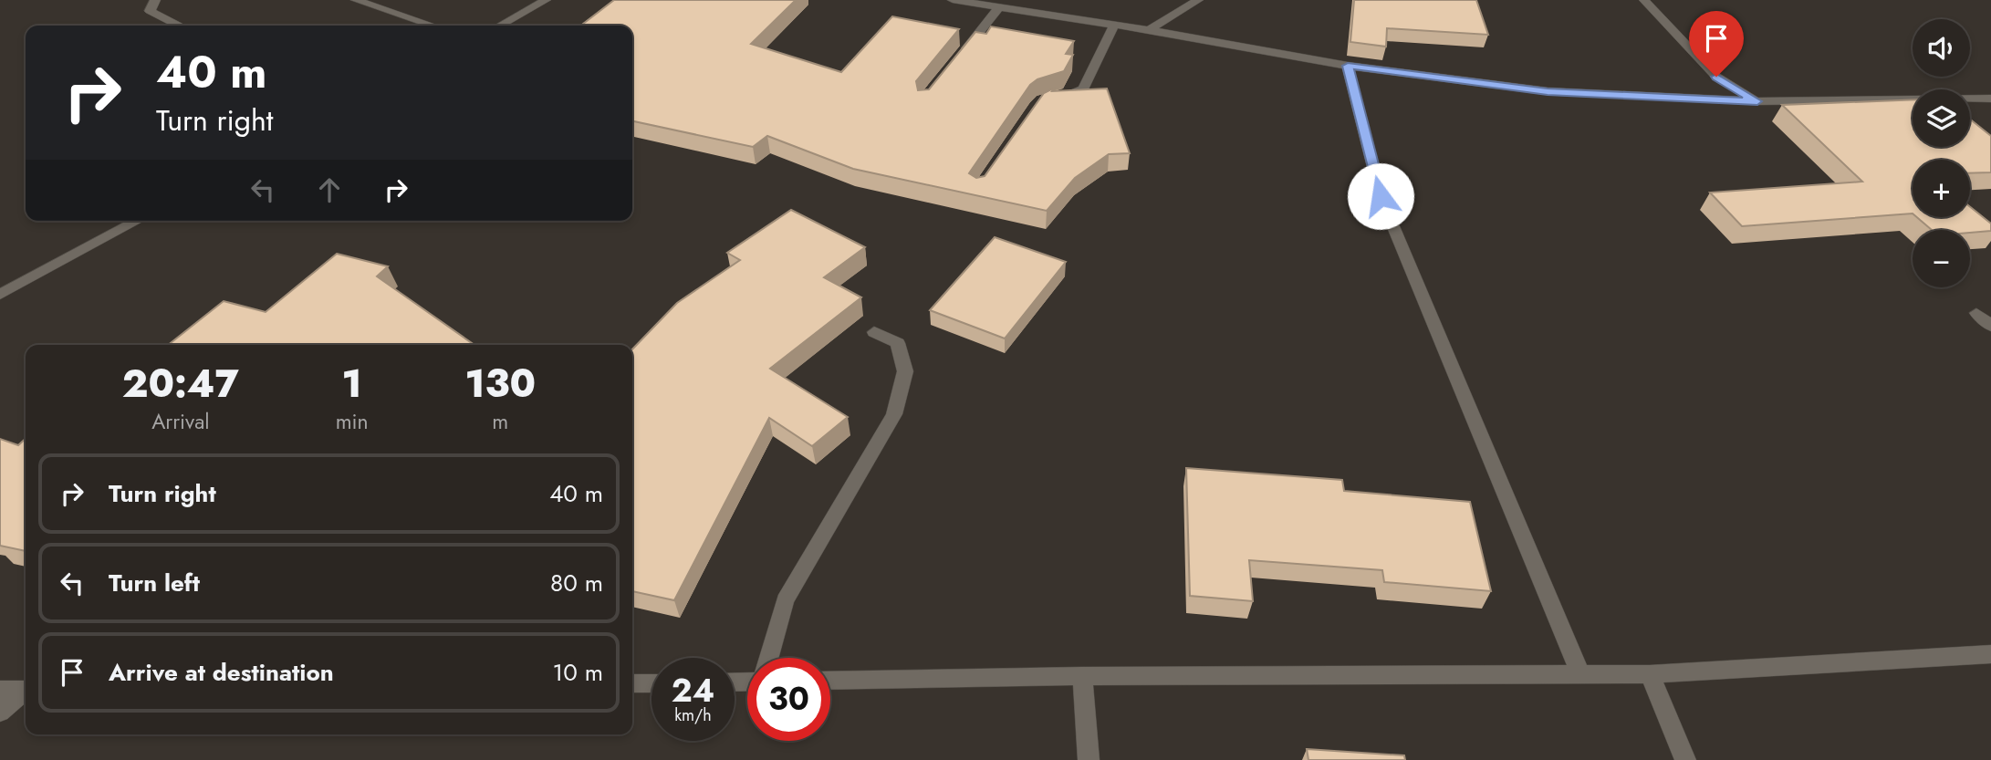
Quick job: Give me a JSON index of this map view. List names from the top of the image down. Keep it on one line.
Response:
{"page":{"map_buttons":["+","−"],"turn":["40 m","Turn right"],"eta":["20:47","Arrival","1","min","130","m"],"list":[{"name":"Turn right","value":"40 m"},{"name":"Turn left","value":"80 m"},{"name":"Arrive at destination","value":"10 m"}],"speed":"24 km/h","limit":"30"}}
